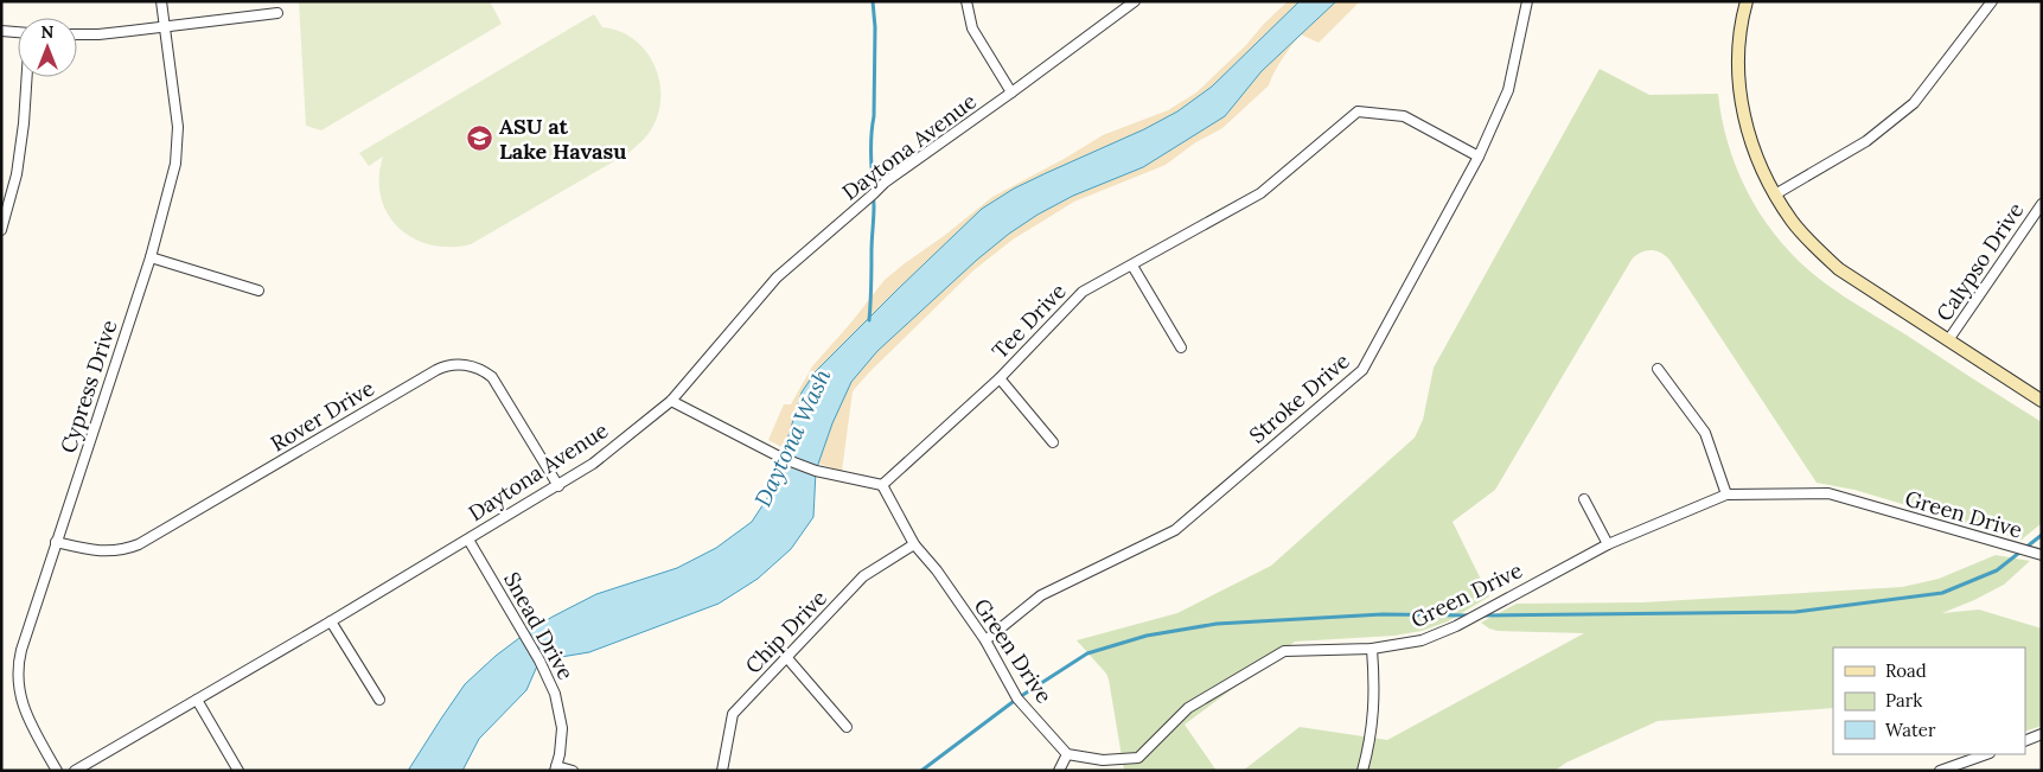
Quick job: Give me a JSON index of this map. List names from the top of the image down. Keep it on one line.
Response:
{"streets":{"street":["Daytona Avenue","Calypso Drive","Tee Drive","Cypress Drive","Stroke Drive","Rover Drive","Green Drive","Snead Drive","Chip Drive"]},"crossings":[["Daytona Avenue","Rover Drive"],["Daytona Avenue","Snead Drive"],["Tee Drive","Stroke Drive"],["Tee Drive","Green Drive"],["Cypress Drive","Rover Drive"],["Stroke Drive","Green Drive"],["Green Drive","Chip Drive"]],"water":["Daytona Wash"],"places":{"school or university":["ASU at Lake Havasu"]},"legend":["Road","Park","Water"],"north":"top"}
